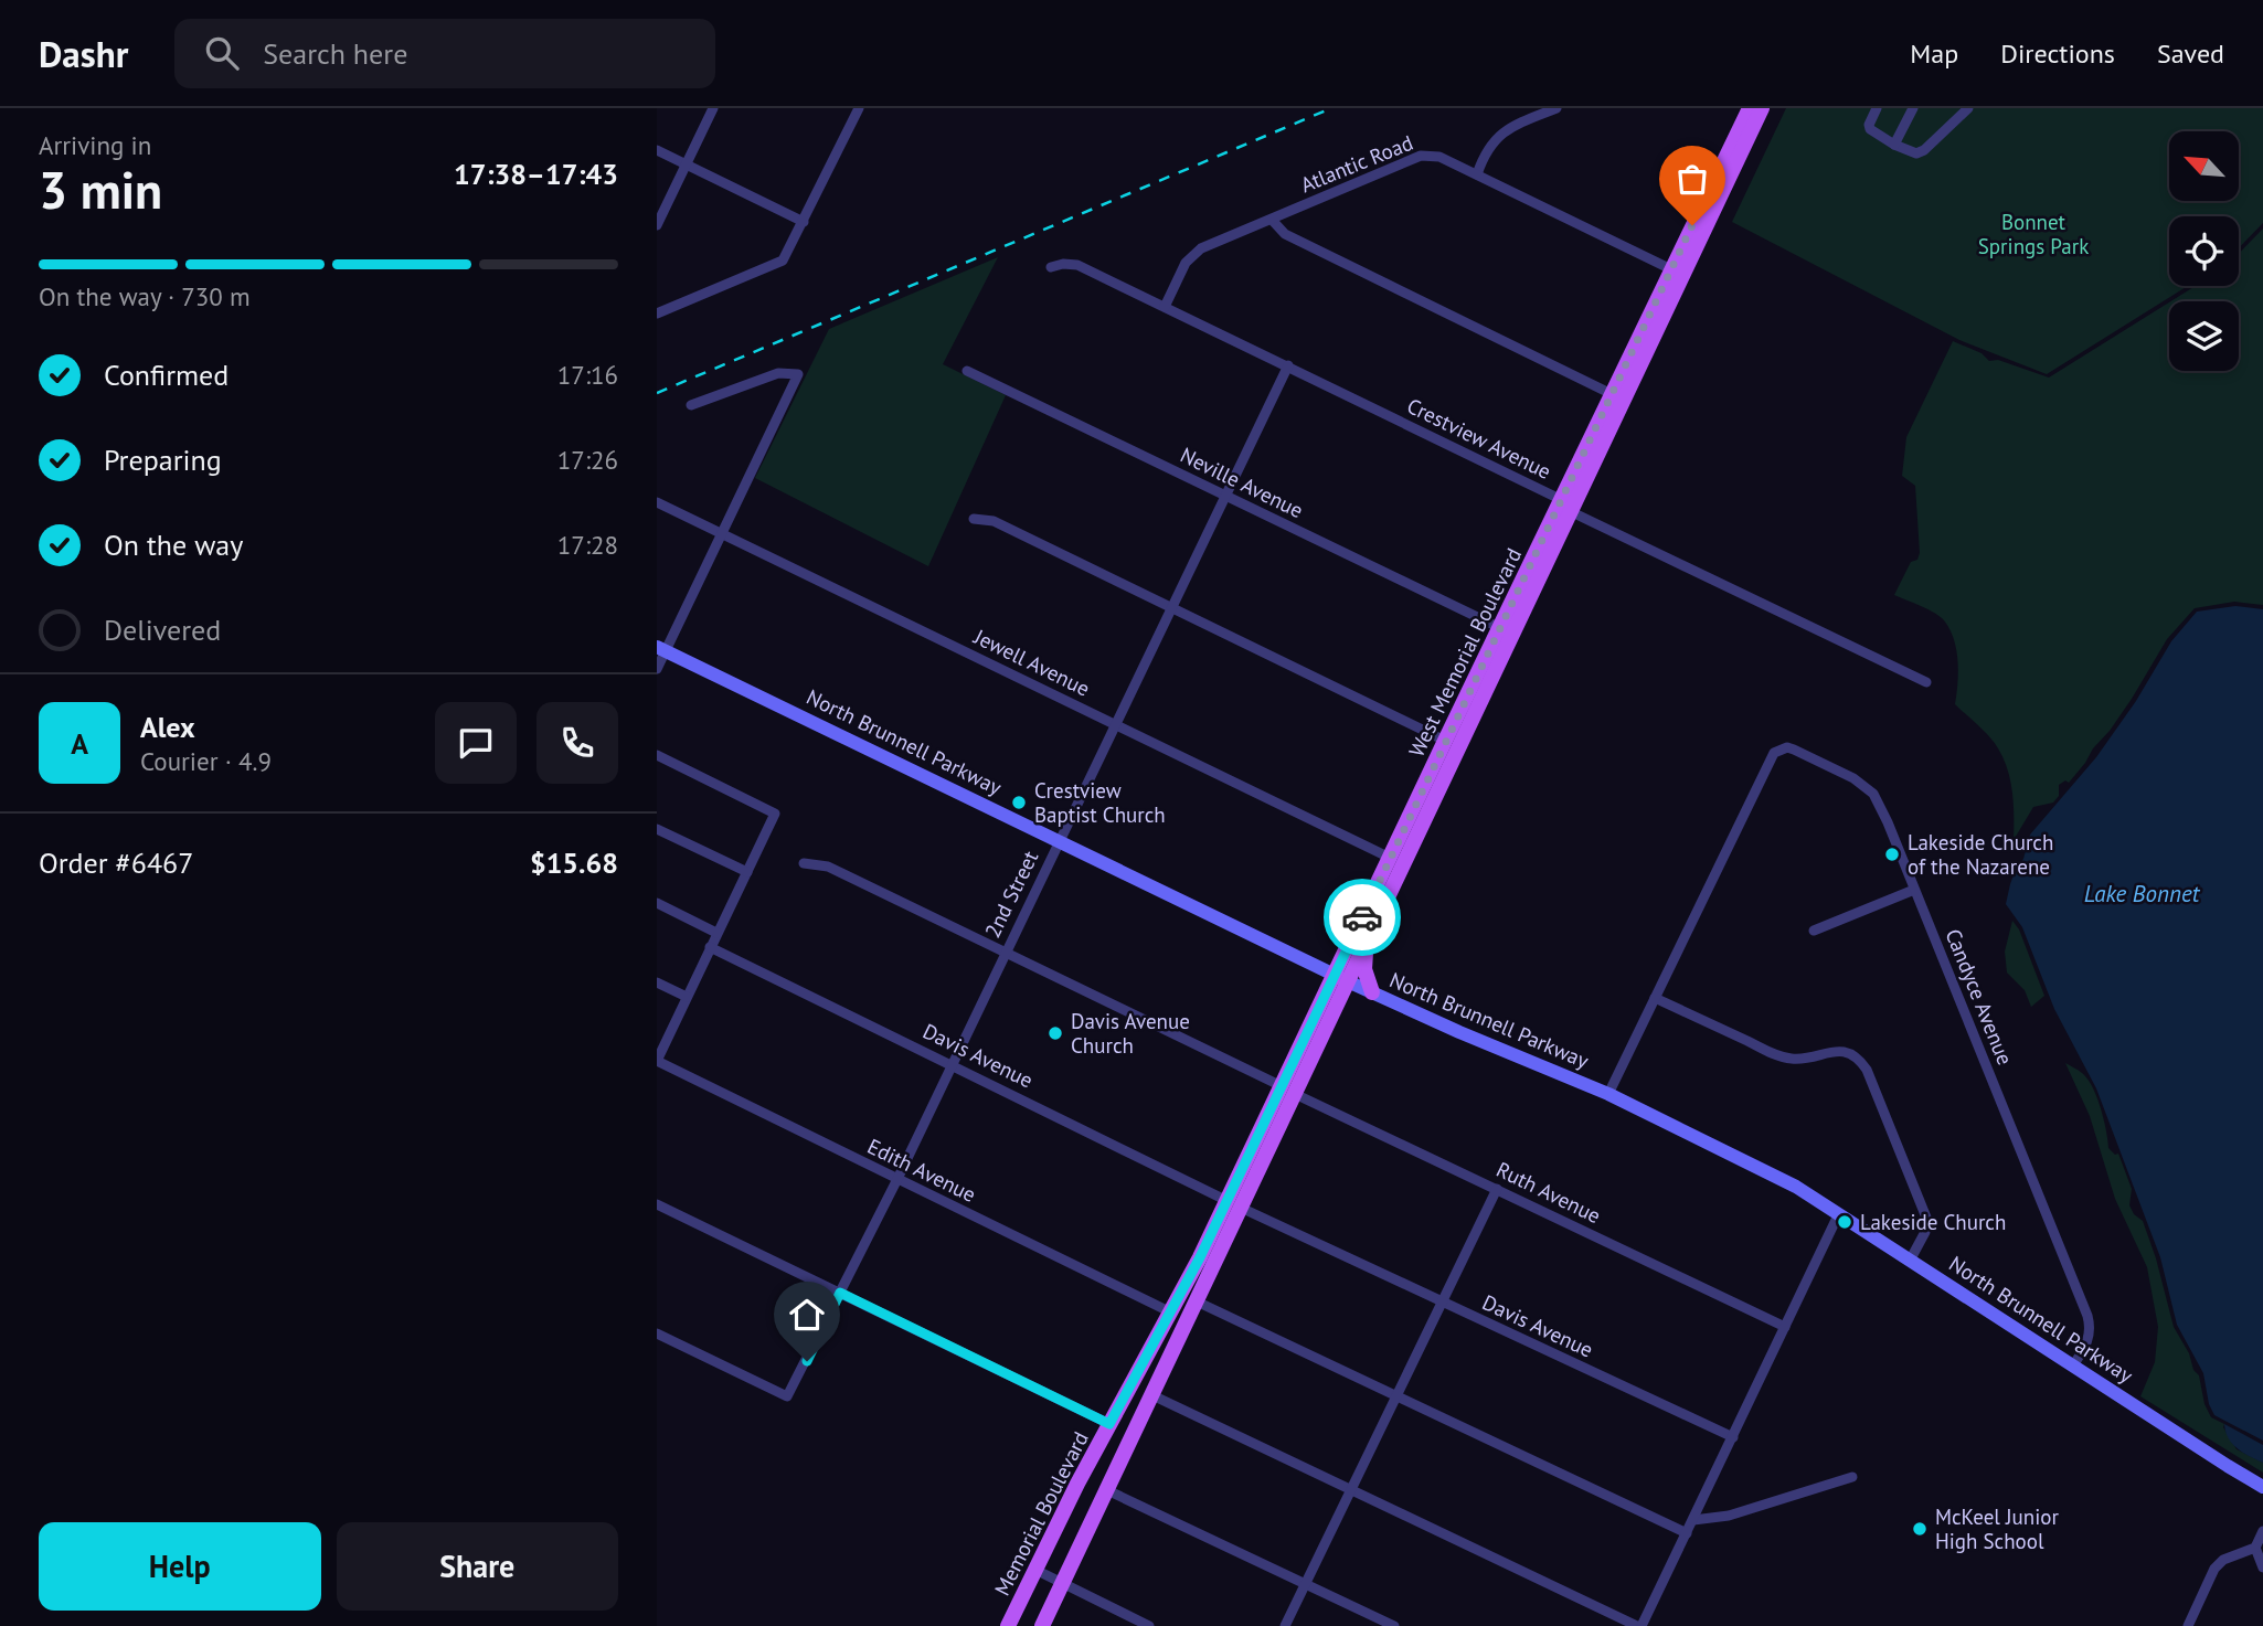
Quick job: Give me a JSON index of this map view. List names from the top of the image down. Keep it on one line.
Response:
{"streets":{"main road":["West Memorial Boulevard","Memorial Boulevard"],"street":["Atlantic Road","Crestview Avenue","Neville Avenue","Jewell Avenue","North Brunnell Parkway","2nd Street","Candyce Avenue","Davis Avenue","Edith Avenue","Ruth Avenue"]},"crossings":[["Atlantic Road","Crestview Avenue"],["Atlantic Road","West Memorial Boulevard"],["Crestview Avenue","West Memorial Boulevard"],["Crestview Avenue","2nd Street"],["Neville Avenue","West Memorial Boulevard"],["Neville Avenue","2nd Street"],["West Memorial Boulevard","Jewell Avenue"],["West Memorial Boulevard","North Brunnell Parkway"],["West Memorial Boulevard","Davis Avenue"],["West Memorial Boulevard","Ruth Avenue"],["West Memorial Boulevard","Memorial Boulevard"],["Jewell Avenue","2nd Street"],["North Brunnell Parkway","2nd Street"],["North Brunnell Parkway","Candyce Avenue"],["2nd Street","Davis Avenue"],["2nd Street","Edith Avenue"],["2nd Street","Ruth Avenue"],["Edith Avenue","Memorial Boulevard"]],"water":["Lake Bonnet"],"parks":["Bonnet Springs Park"],"places":["Crestview Baptist Church","Lakeside Church of the Nazarene","Davis Avenue Church","Lakeside Church","McKeel Junior High School"],"north":"top left","page":{"header":"Dashr","search":"Search here","nav":["Map","Directions","Saved"],"heading":["3 min","Arriving in","17:38–17:43"],"panel":["Alex","Courier · 4.9","Order #6467","$15.68"],"bar":"On the way · 730 m","list":[["Confirmed","17:16"],["Preparing","17:26"],["On the way","17:28"],"Delivered"],"round":"A","buttons":["Help","Share"]}}
